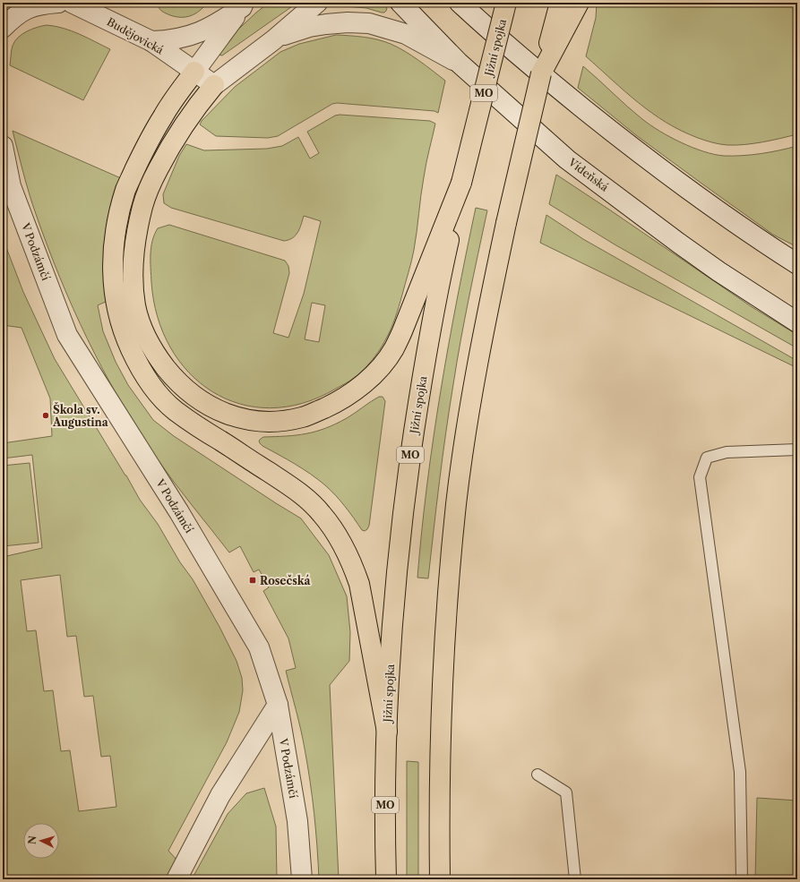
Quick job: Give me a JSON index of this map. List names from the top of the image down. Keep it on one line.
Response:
{"streets":{"highway":["Jižní spojka","MO"],"street":["Budějovická","Vídeňská","V Podzámčí"]},"places":{"other":["Škola sv. Augustina"],"transit":["Rosečská"]},"north":"left"}
